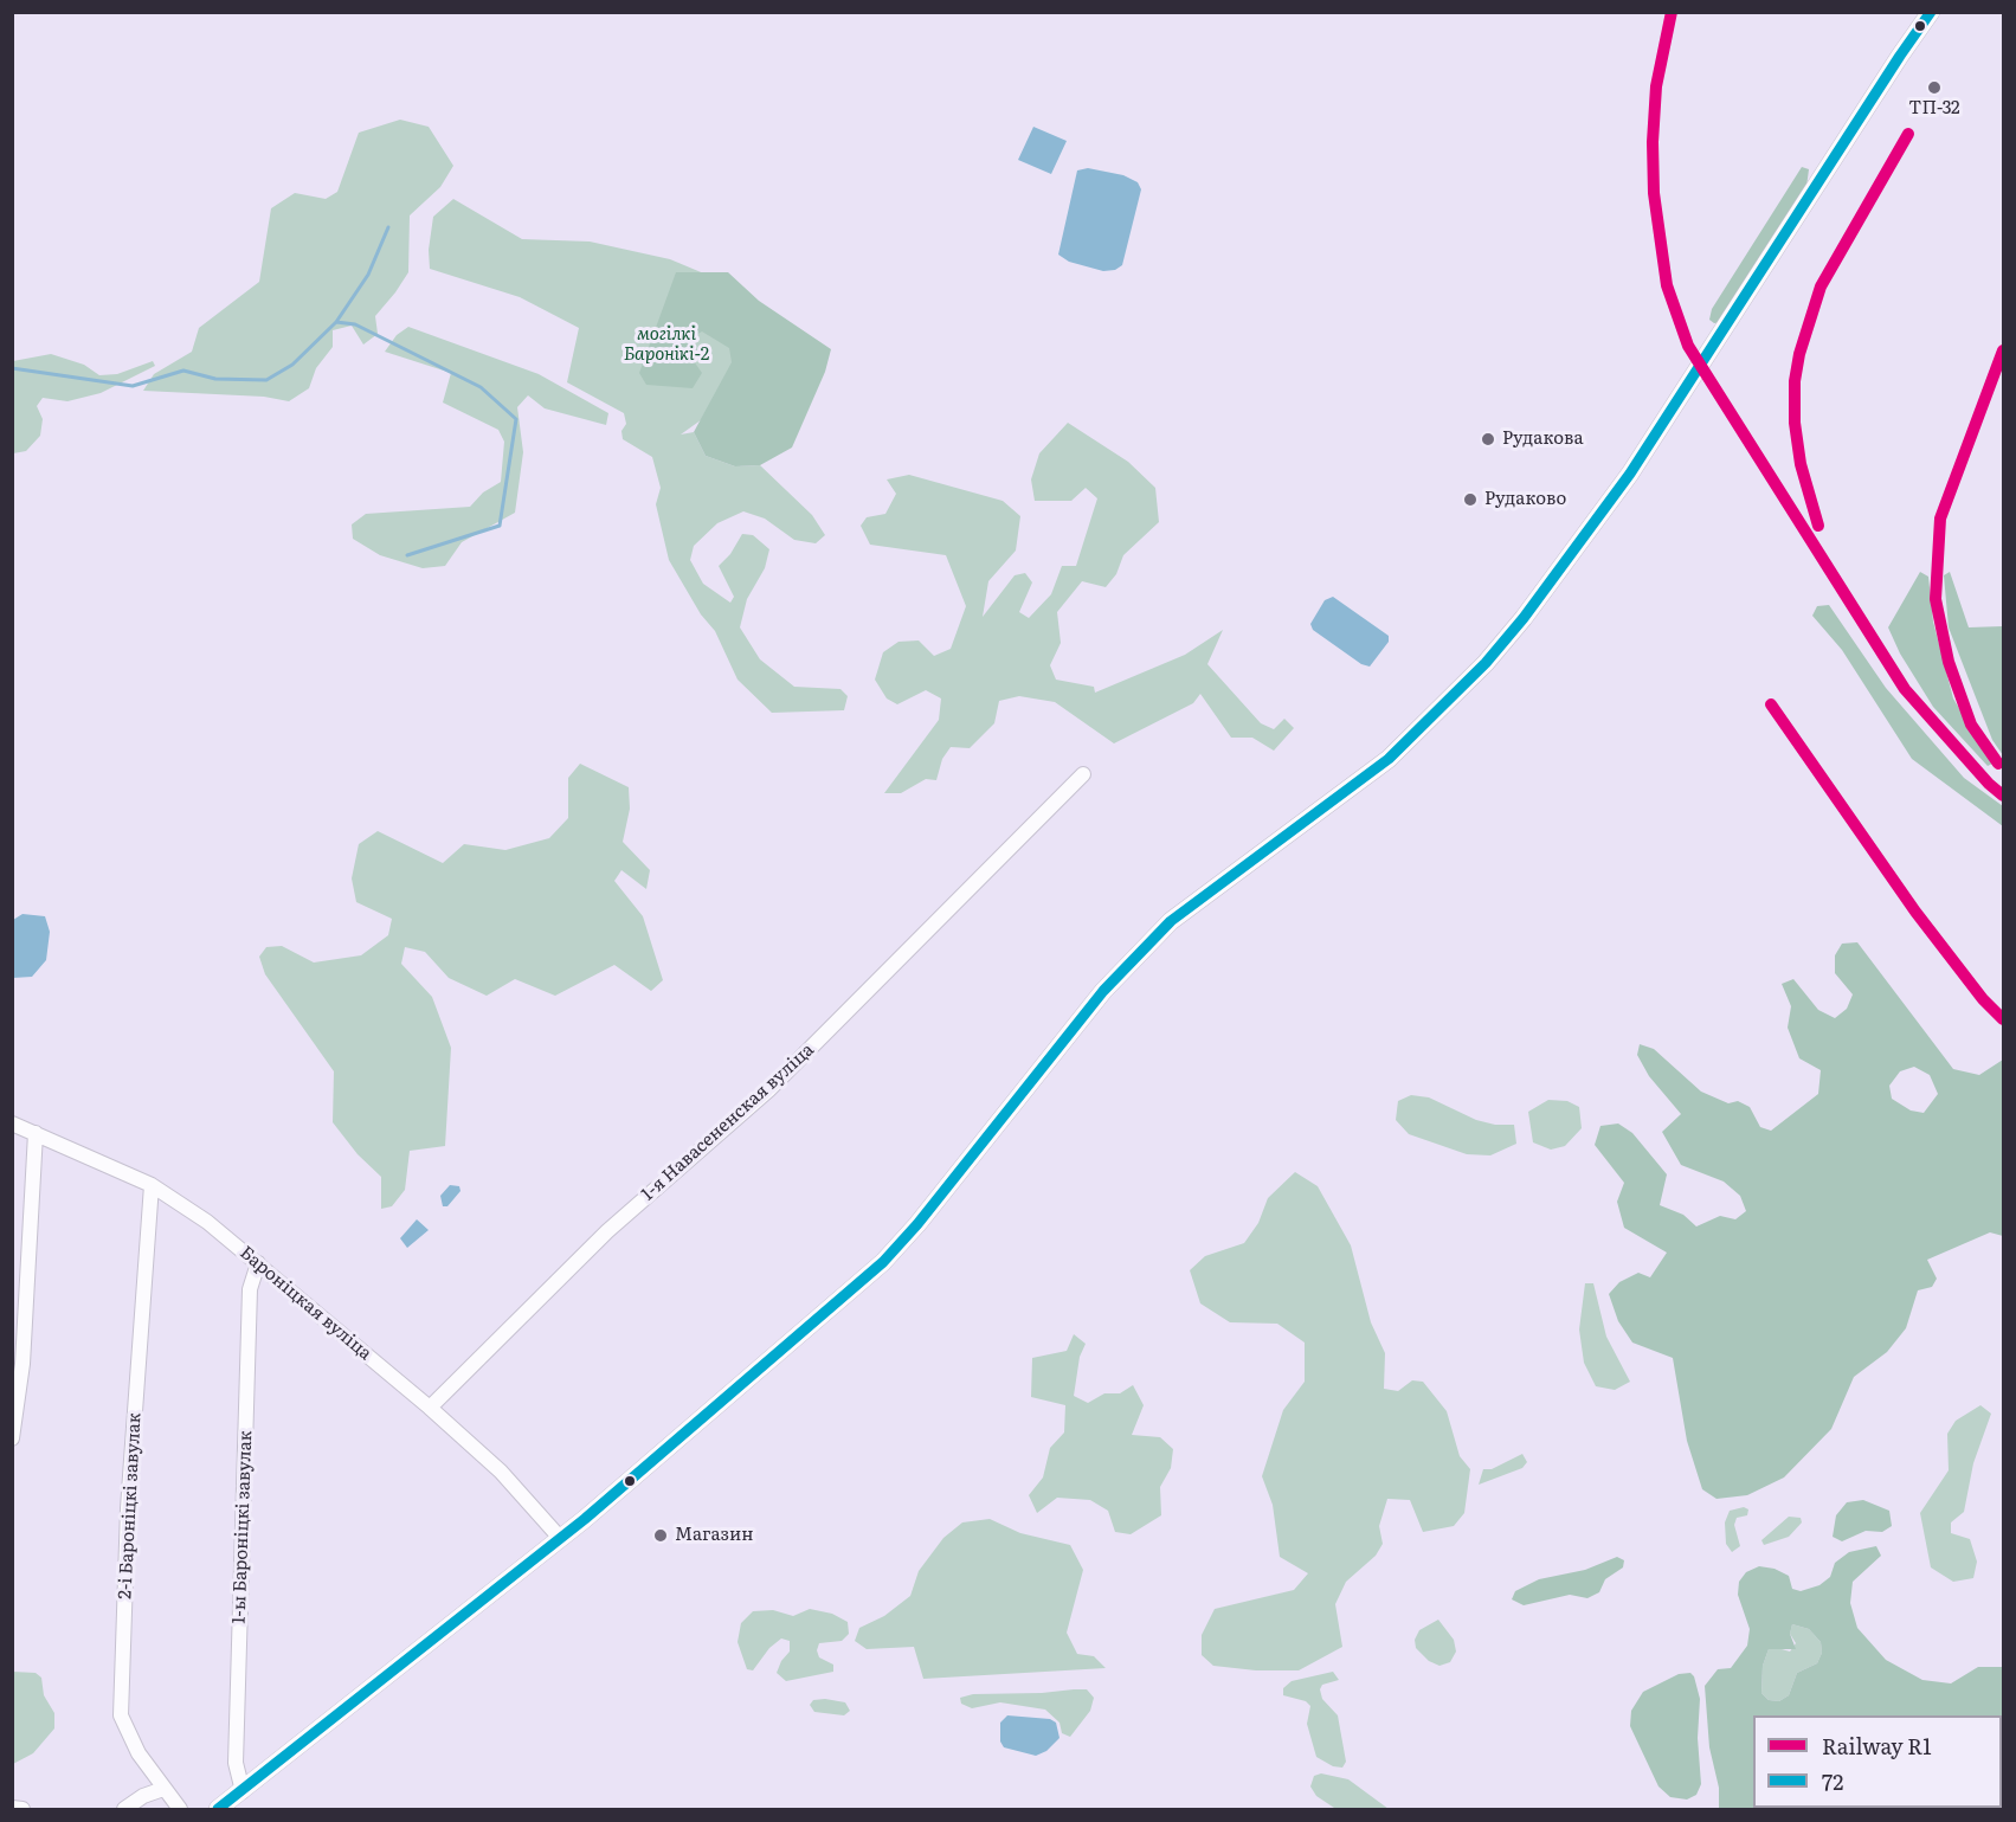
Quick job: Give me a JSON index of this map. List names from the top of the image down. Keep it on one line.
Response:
{"streets":{"street":["1-я Навасененская вуліца","Бароніцкая вуліца","2-і Бароніцкі завулак","1-ы Бароніцкі завулак"]},"crossings":[["1-я Навасененская вуліца","Бароніцкая вуліца"],["Бароніцкая вуліца","2-і Бароніцкі завулак"],["Бароніцкая вуліца","1-ы Бароніцкі завулак"]],"parks":["могілкі Баронікі-2"],"places":["ТП-32","Рудакова","Рудаково","Магазин"],"lines":["rail line R1","transit line 72"],"legend":["Railway R1","72"]}
